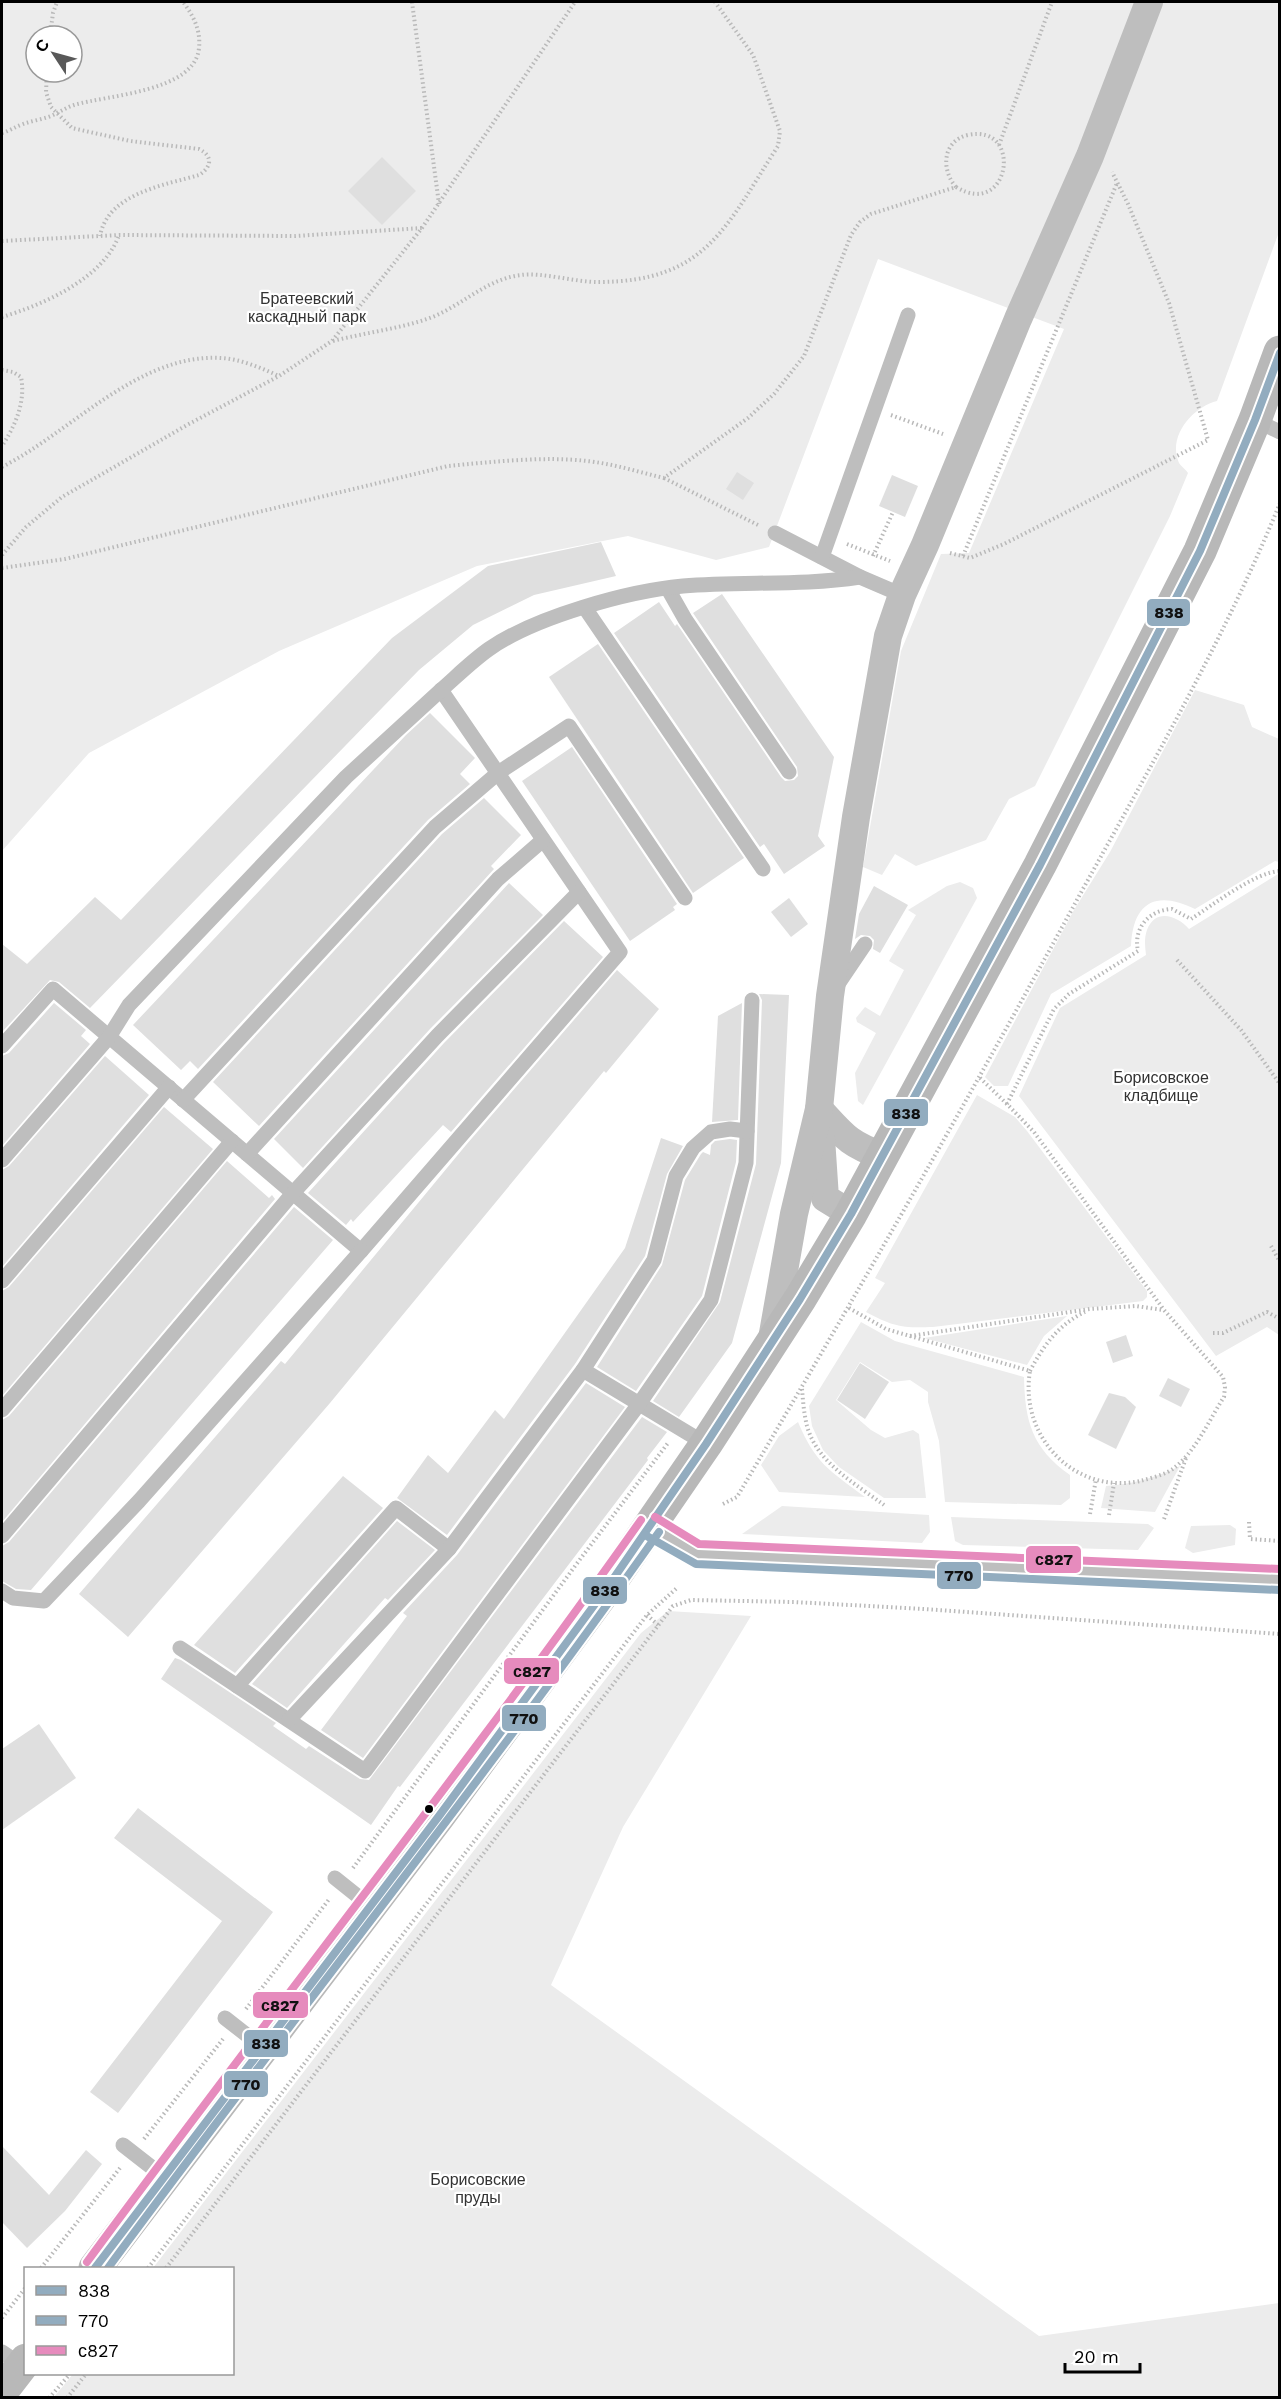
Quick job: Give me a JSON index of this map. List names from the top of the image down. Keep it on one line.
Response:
{"parks":["Братеевский каскадный парк","Борисовское кладбище","Борисовские пруды"],"lines":["transit line 838","transit line с827","transit line 770"],"legend":["838","770","с827"],"scale_bar":"20 m","north":"top left"}
